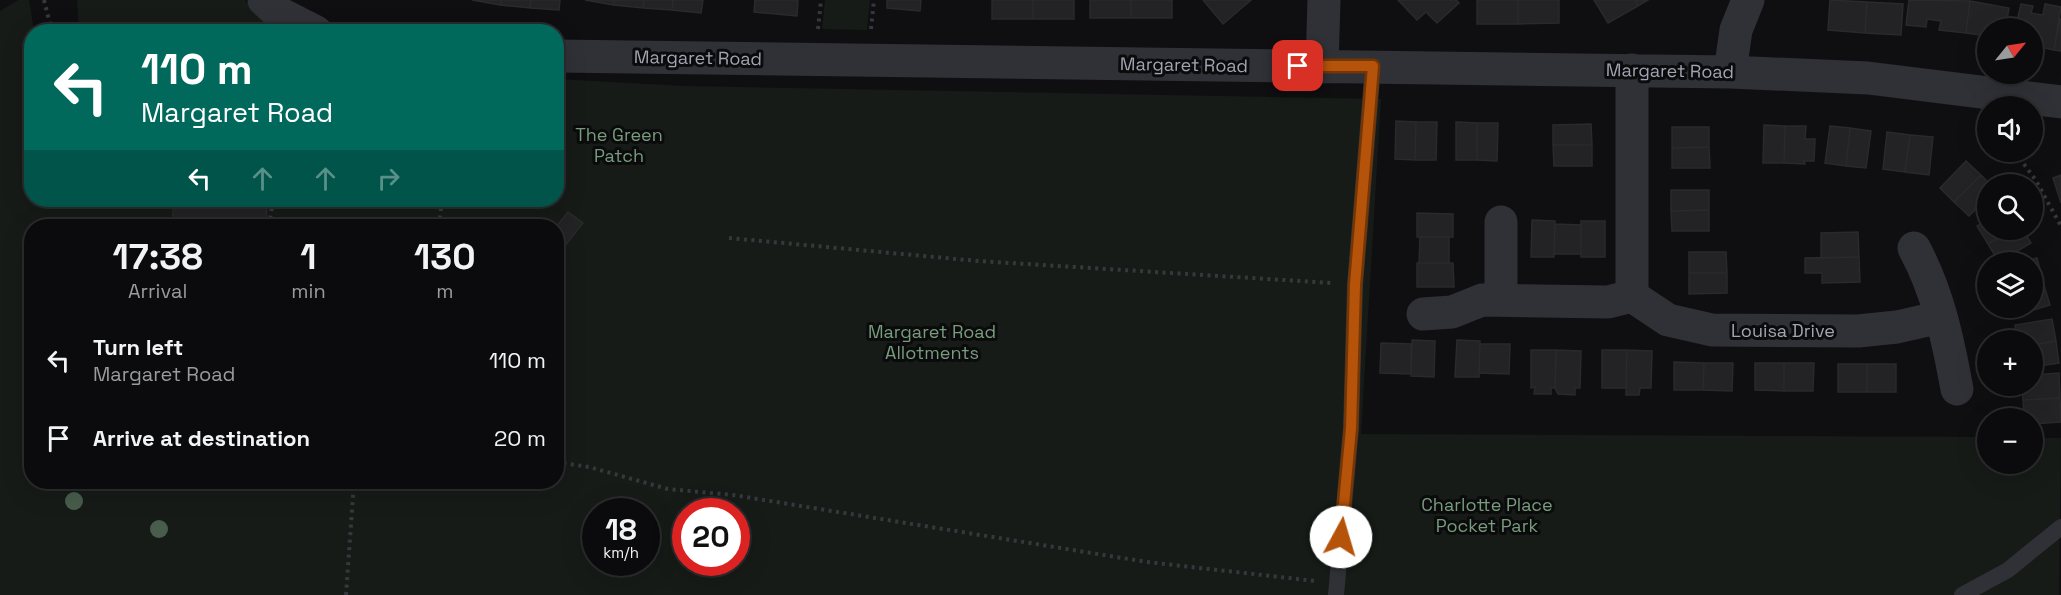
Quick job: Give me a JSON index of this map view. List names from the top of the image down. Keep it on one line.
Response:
{"streets":{"street":["Margaret Road","Louisa Drive"]},"parks":["The Green Patch","Margaret Road Allotments","Charlotte Place Pocket Park"],"north":"top right","page":{"map_buttons":["+","−"],"turn":["110 m","Margaret Road"],"eta":["17:38","Arrival","1","min","130","m"],"list":[{"name":"Turn left","note":"Margaret Road","value":"110 m"},{"name":"Arrive at destination","value":"20 m"}],"speed":"18 km/h","limit":"20"}}
